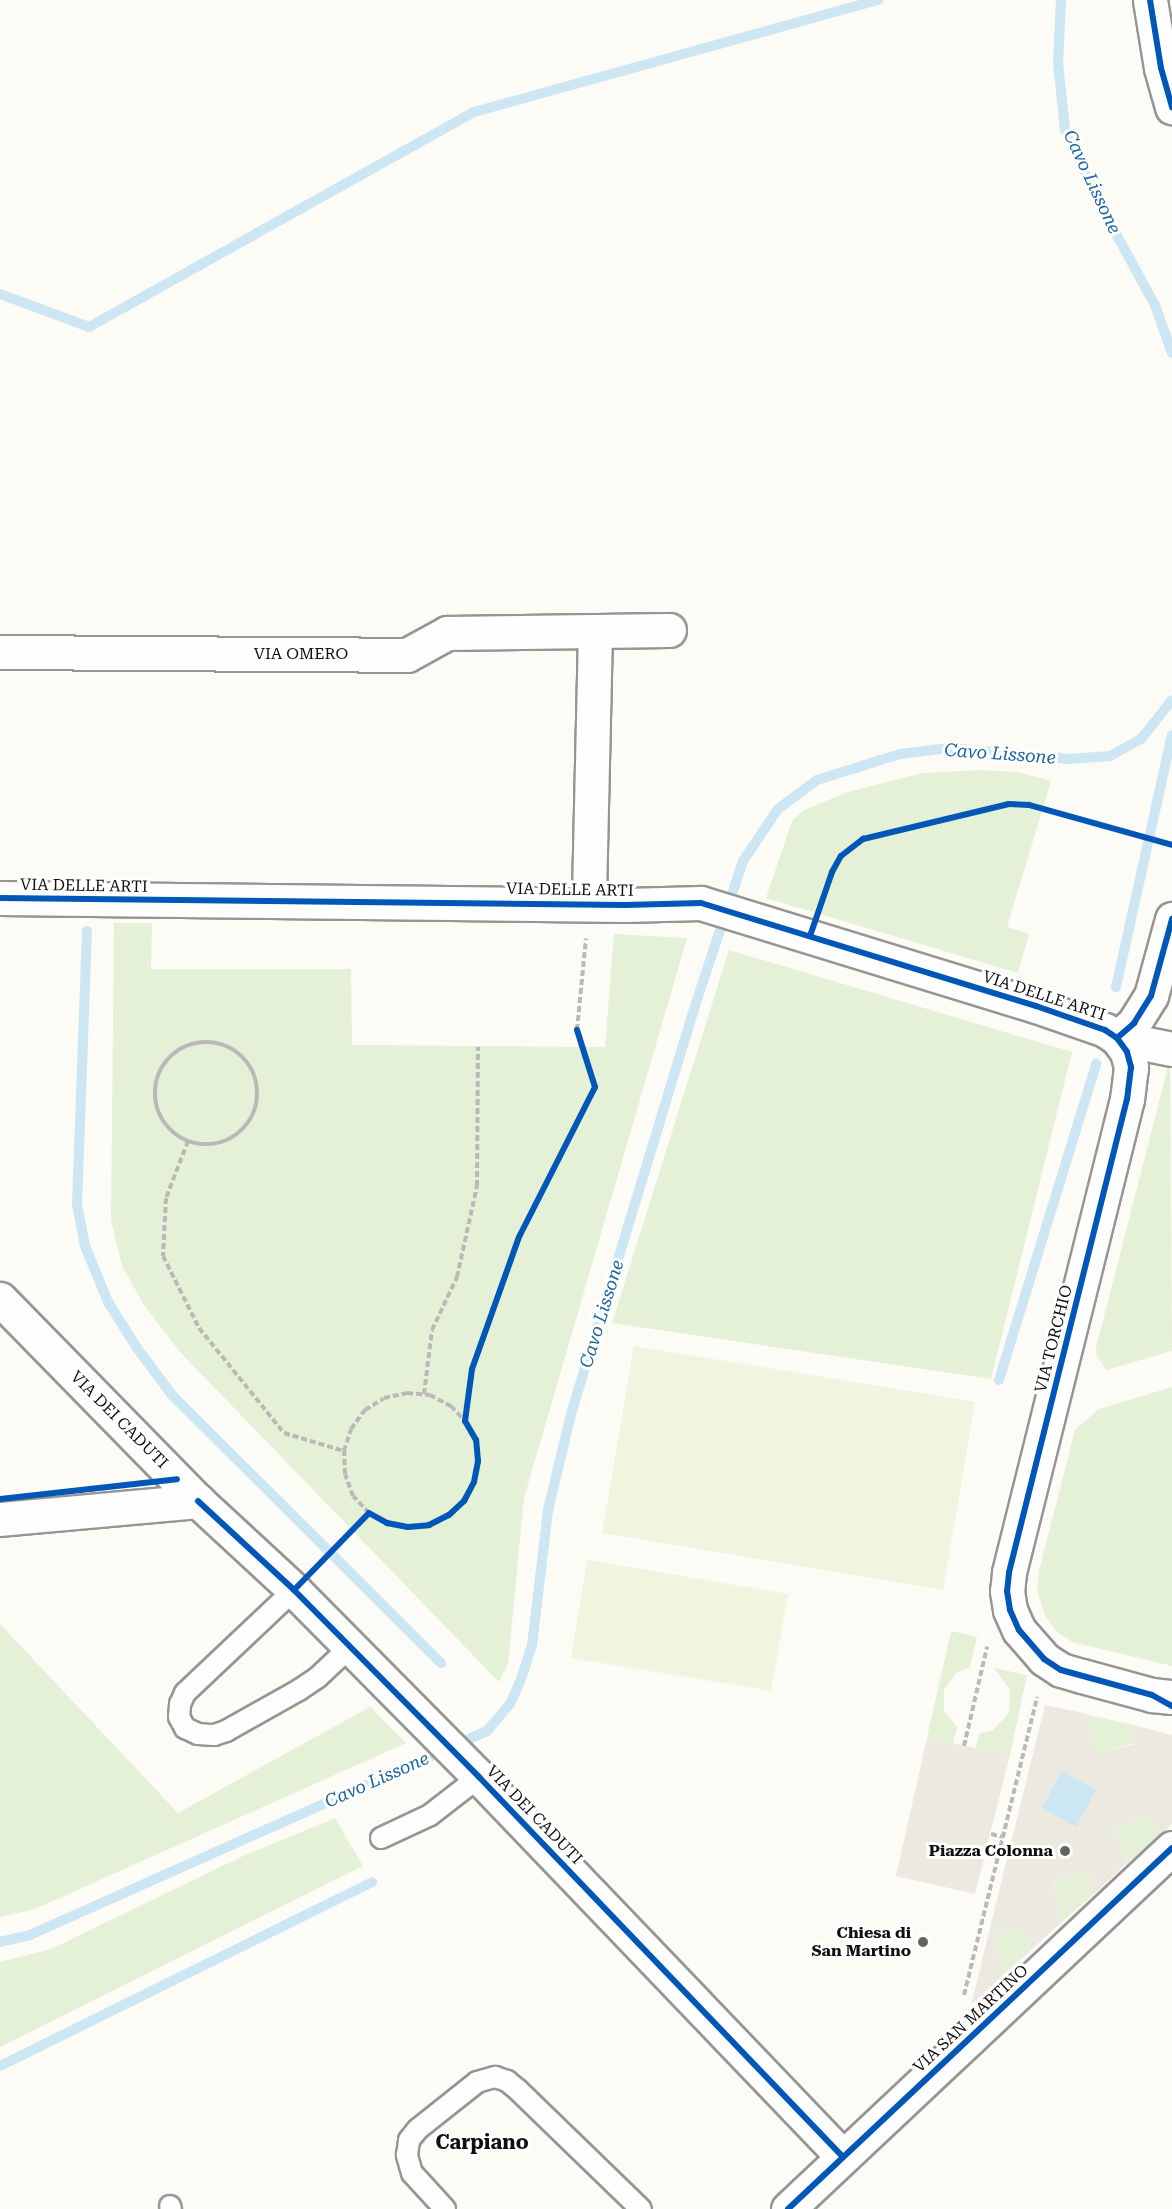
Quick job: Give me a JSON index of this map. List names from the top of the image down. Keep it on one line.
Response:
{"streets":{"street":["VIA OMERO","VIA DELLE ARTI","VIA TORCHIO","VIA DEI CADUTI","VIA SAN MARTINO"]},"crossings":[["VIA DELLE ARTI","VIA TORCHIO"],["VIA DEI CADUTI","VIA SAN MARTINO"]],"districts":["Carpiano"],"water":["Cavo Lissone"],"places":["Piazza Colonna","Chiesa di San Martino"]}
